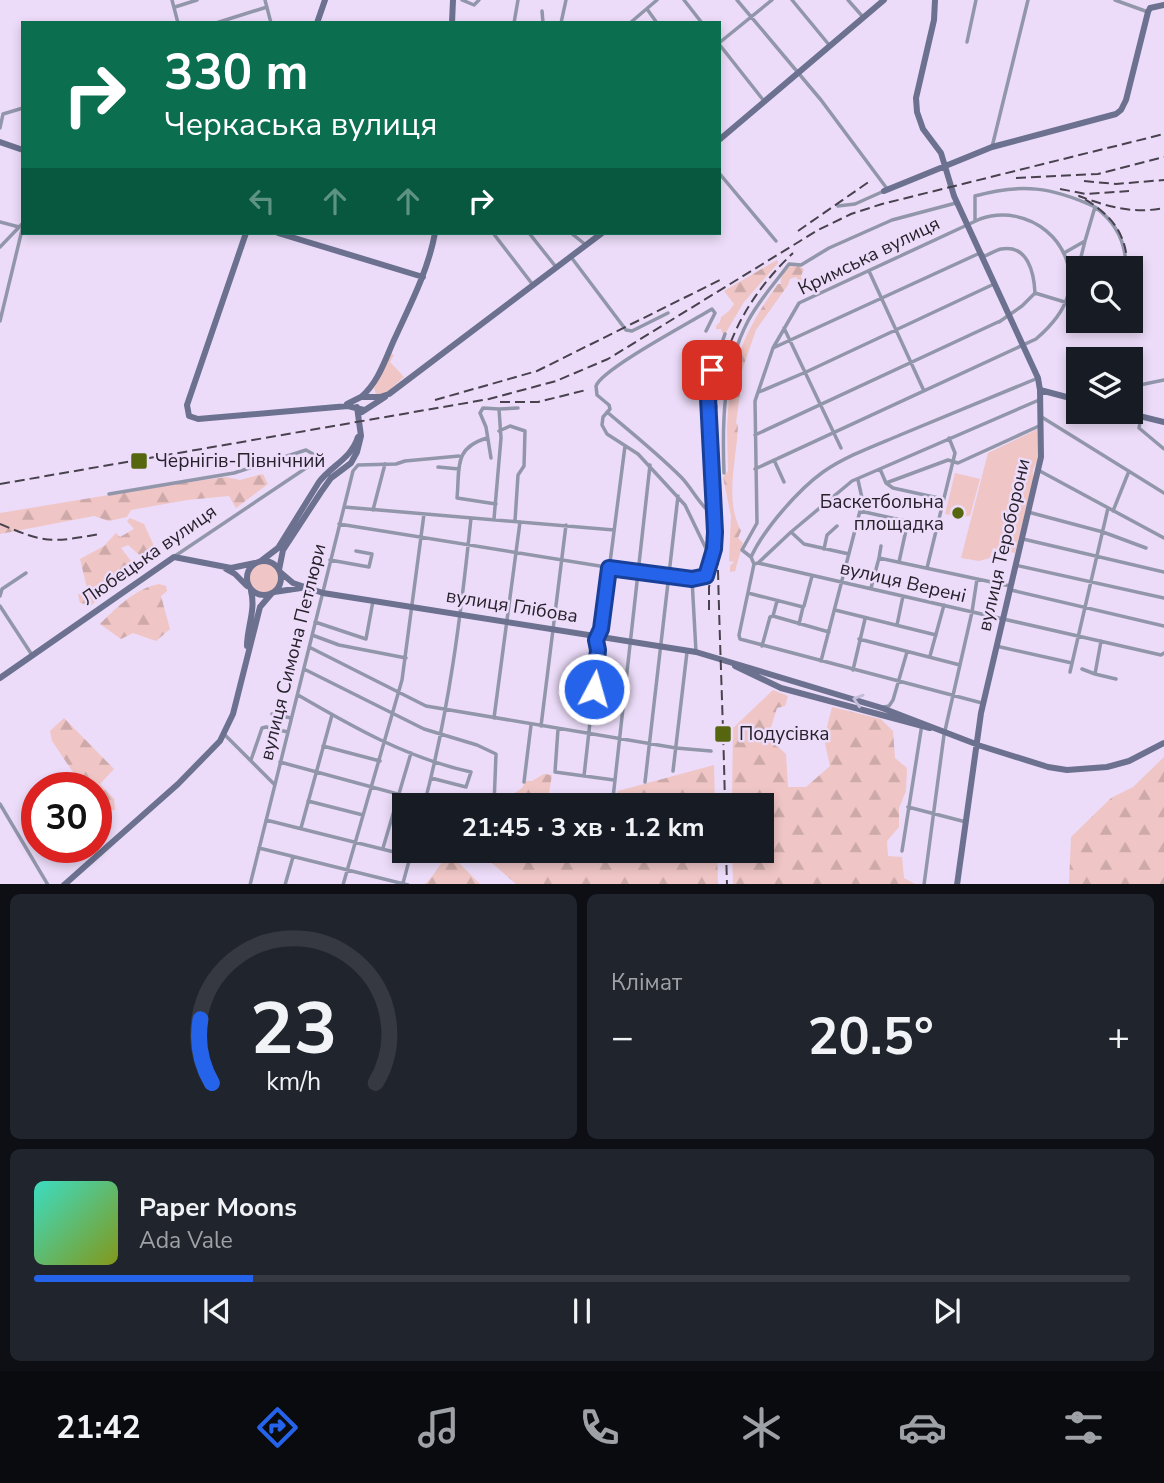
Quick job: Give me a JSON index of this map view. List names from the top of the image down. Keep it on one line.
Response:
{"streets":{"main road":["вулиця Тероборони","Любецька вулиця","вулиця Глібова"],"street":["Кримська вулиця","вулиця Верені","вулиця Симона Петлюри"]},"crossings":[["Кримська вулиця","вулиця Тероборони"],["вулиця Тероборони","вулиця Верені"],["вулиця Глібова","вулиця Симона Петлюри"]],"places":{"transit":["Чернігів-Північний","Подусівка"],"other":["Баскетбольна площадка"]},"page":{"turn":["330 m","Черкаська вулиця"],"limit":"30","trip":"21:45 · 3 хв · 1.2 km","tile":"Клімат","heat":["−","20.5°","+"],"song":["Paper Moons","Ada Vale"],"tabs":"21:42","gauge":["23","km/h"]}}
